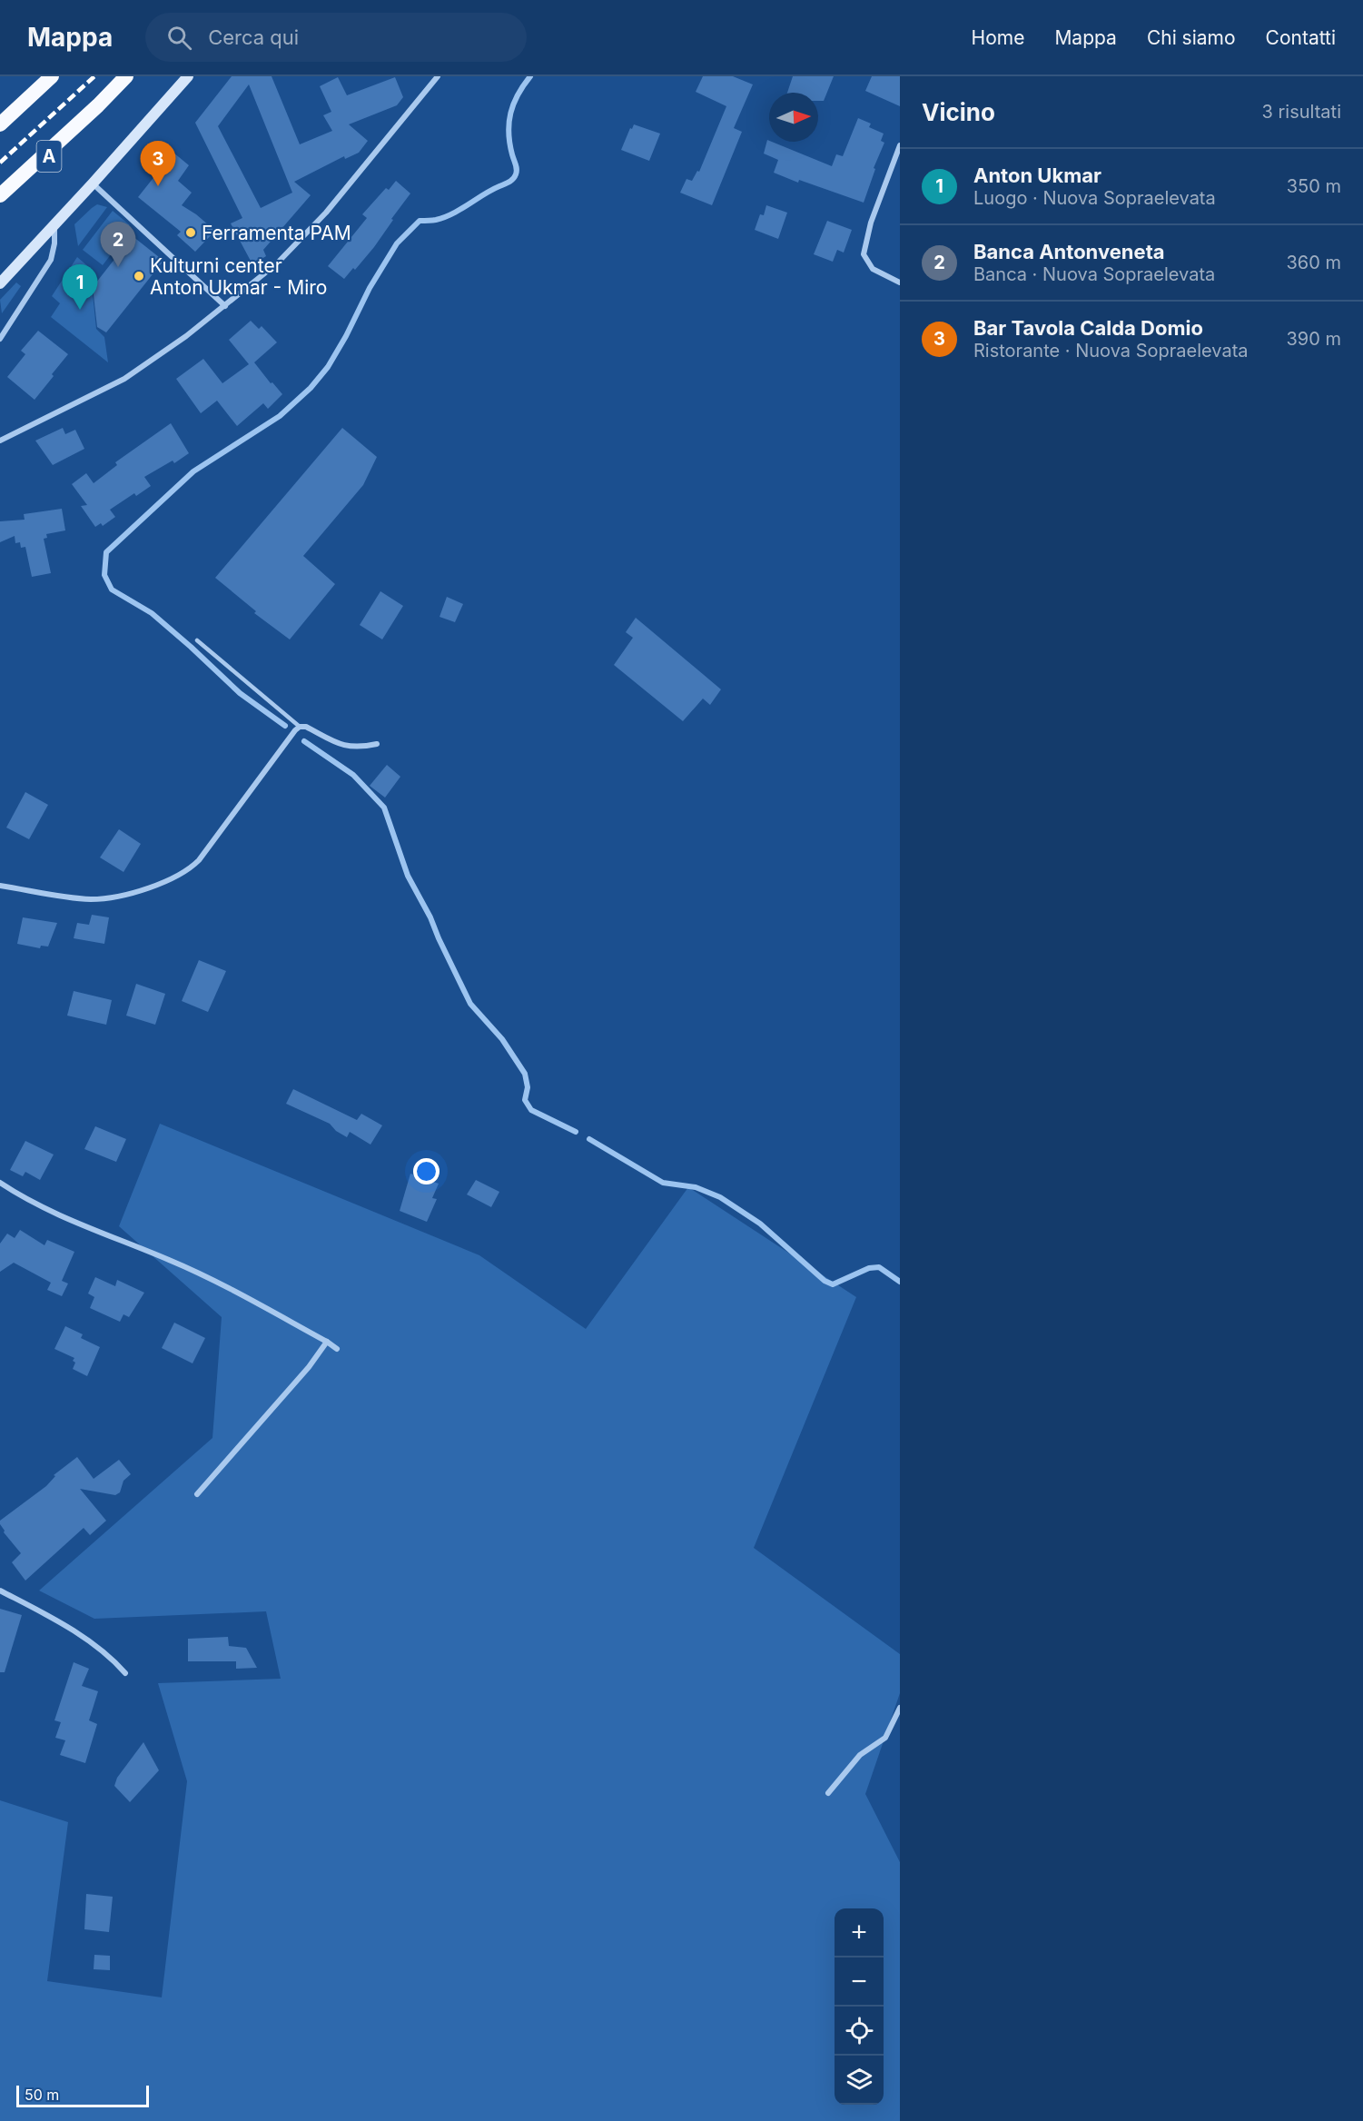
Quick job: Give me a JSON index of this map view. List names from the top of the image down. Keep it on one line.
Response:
{"streets":{"highway":["A"]},"places":["Ferramenta PAM","Kulturni center Anton Ukmar - Miro"],"scale_bar":"50 m","north":"right","page":{"header":"Mappa","search":"Cerca qui","nav":["Home","Mappa","Chi siamo","Contatti"],"heading":["Vicino","3 risultati"],"pins":["3","2","1"],"list":[{"mark":"1","name":"Anton Ukmar","note":"Luogo · Nuova Sopraelevata","value":"350 m"},{"mark":"2","name":"Banca Antonveneta","note":"Banca · Nuova Sopraelevata","value":"360 m"},{"mark":"3","name":"Bar Tavola Calda Domio","note":"Ristorante · Nuova Sopraelevata","value":"390 m"}],"map_buttons":["+","−"],"scale":"50 m"}}
